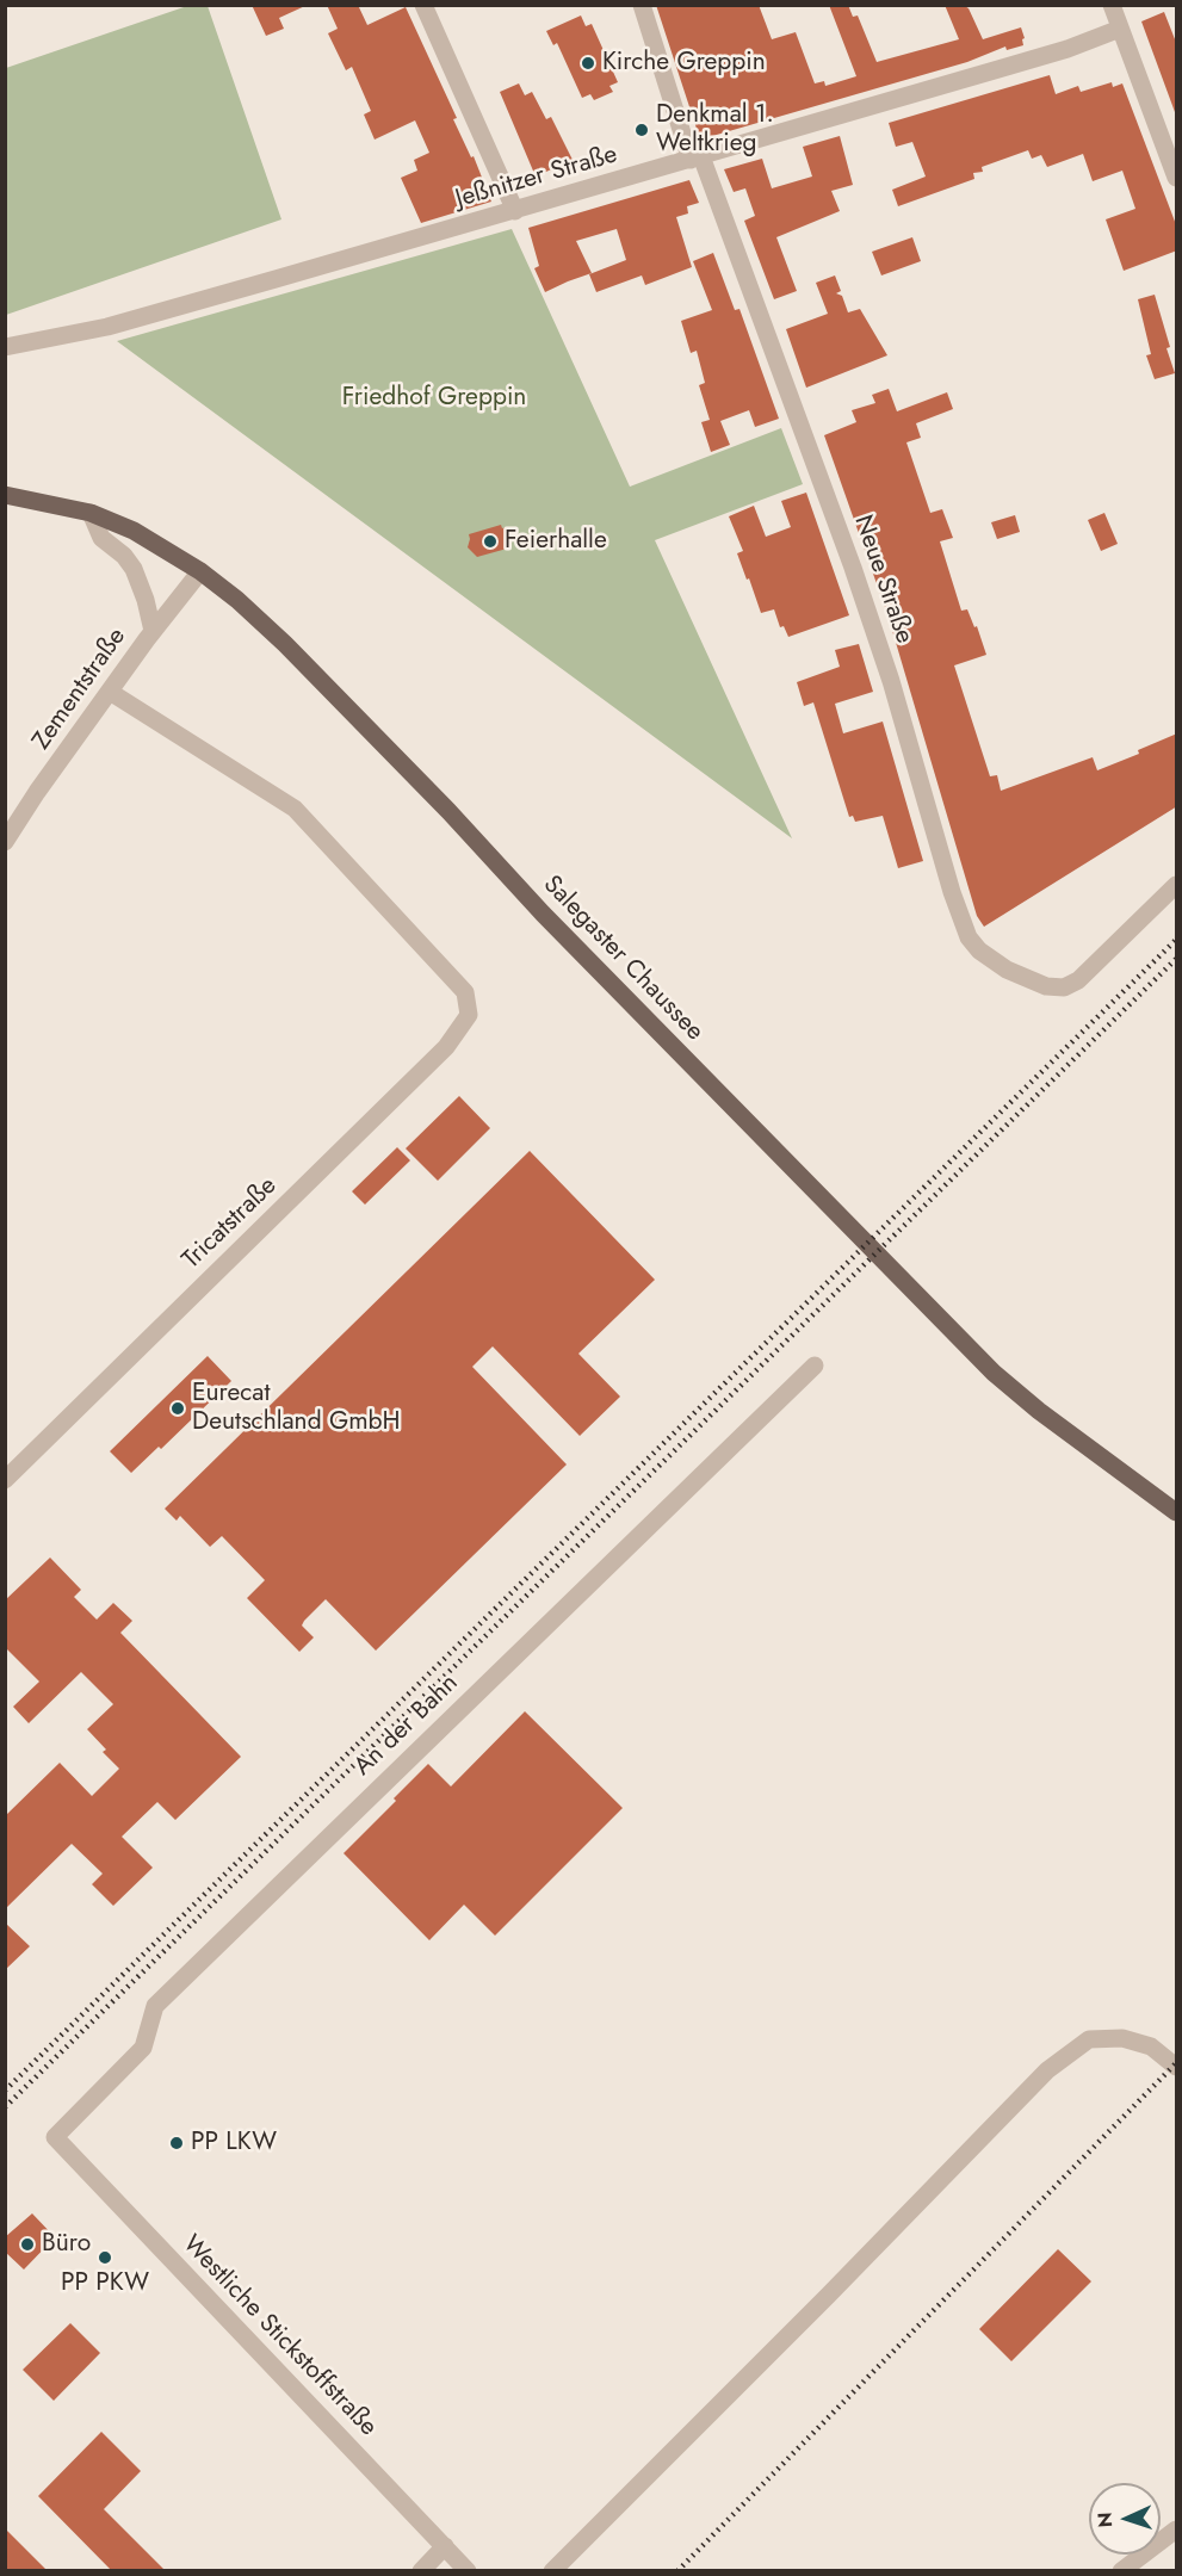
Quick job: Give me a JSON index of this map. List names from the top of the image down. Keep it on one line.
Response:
{"streets":{"main road":["Salegaster Chaussee"],"street":["Jeßnitzer Straße","Neue Straße","Zementstraße","Tricatstraße","An der Bahn","Westliche Stickstoffstraße"]},"crossings":[["Jeßnitzer Straße","Neue Straße"],["Zementstraße","Salegaster Chaussee"],["Zementstraße","Tricatstraße"],["An der Bahn","Westliche Stickstoffstraße"]],"parks":["Friedhof Greppin"],"places":["Kirche Greppin","Denkmal 1. Weltkrieg","Feierhalle","Eurecat Deutschland GmbH","PP LKW","Büro","PP PKW"],"north":"left"}
